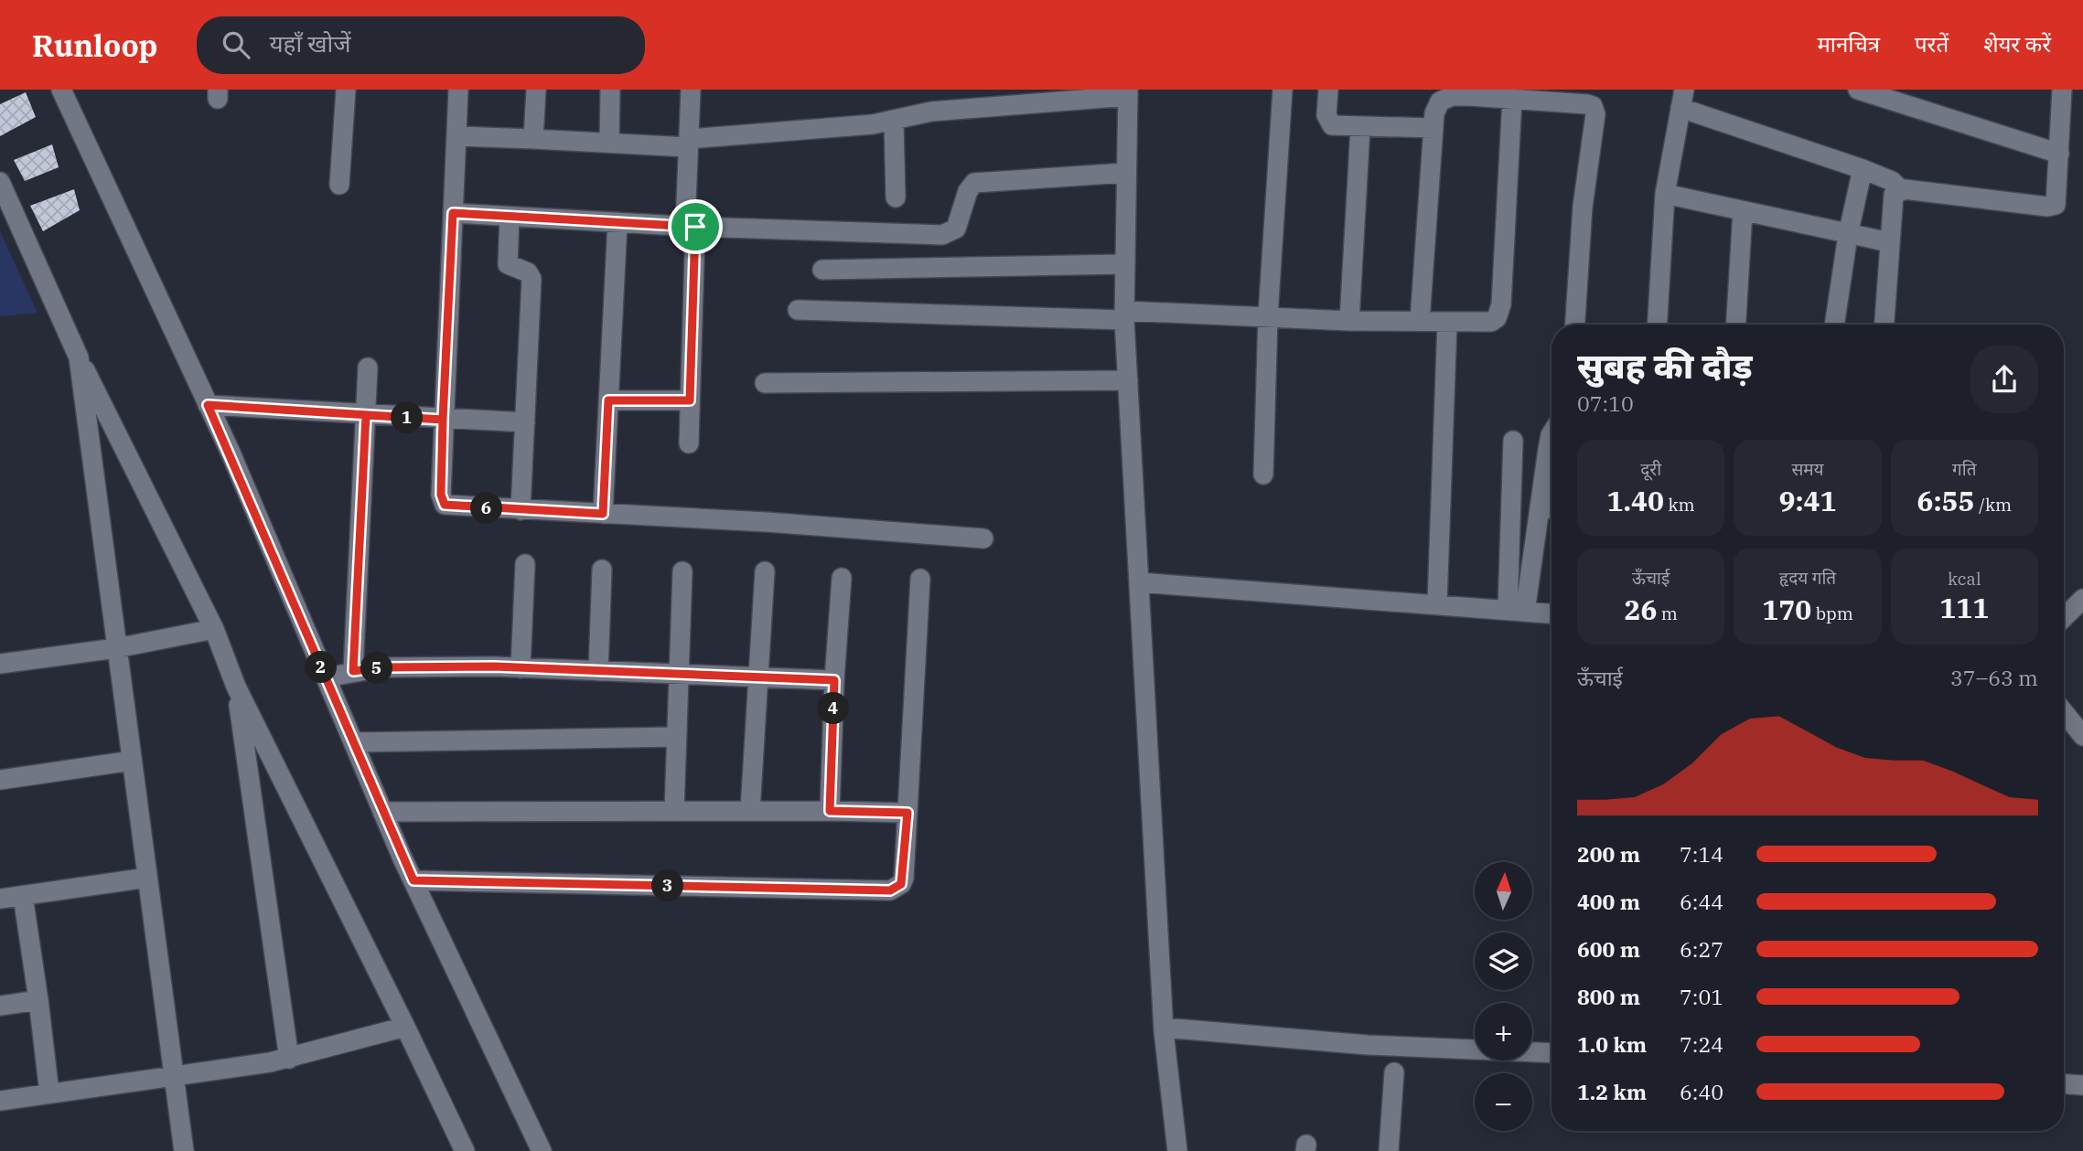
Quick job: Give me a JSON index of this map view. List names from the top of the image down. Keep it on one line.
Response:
{"north":"top","page":{"header":"Runloop","search":"यहाँ खोजें","nav":["मानचित्र","परतें","शेयर करें"],"heading":["सुबह की दौड़","07:10"],"pins":["1","6","2","5","4","3"],"stats":[["दूरी","1.40 km"],["समय","9:41"],["गति","6:55 /km"],["ऊँचाई","26 m"],["हृदय गति","170 bpm"],["kcal","111"]],"chart":["ऊँचाई","37–63 m"],"list":[{"name":"200 m","note":"7:14"},{"name":"400 m","note":"6:44"},{"name":"600 m","note":"6:27"},{"name":"800 m","note":"7:01"},{"name":"1.0 km","note":"7:24"},{"name":"1.2 km","note":"6:40"}],"map_buttons":["+","−"]}}
